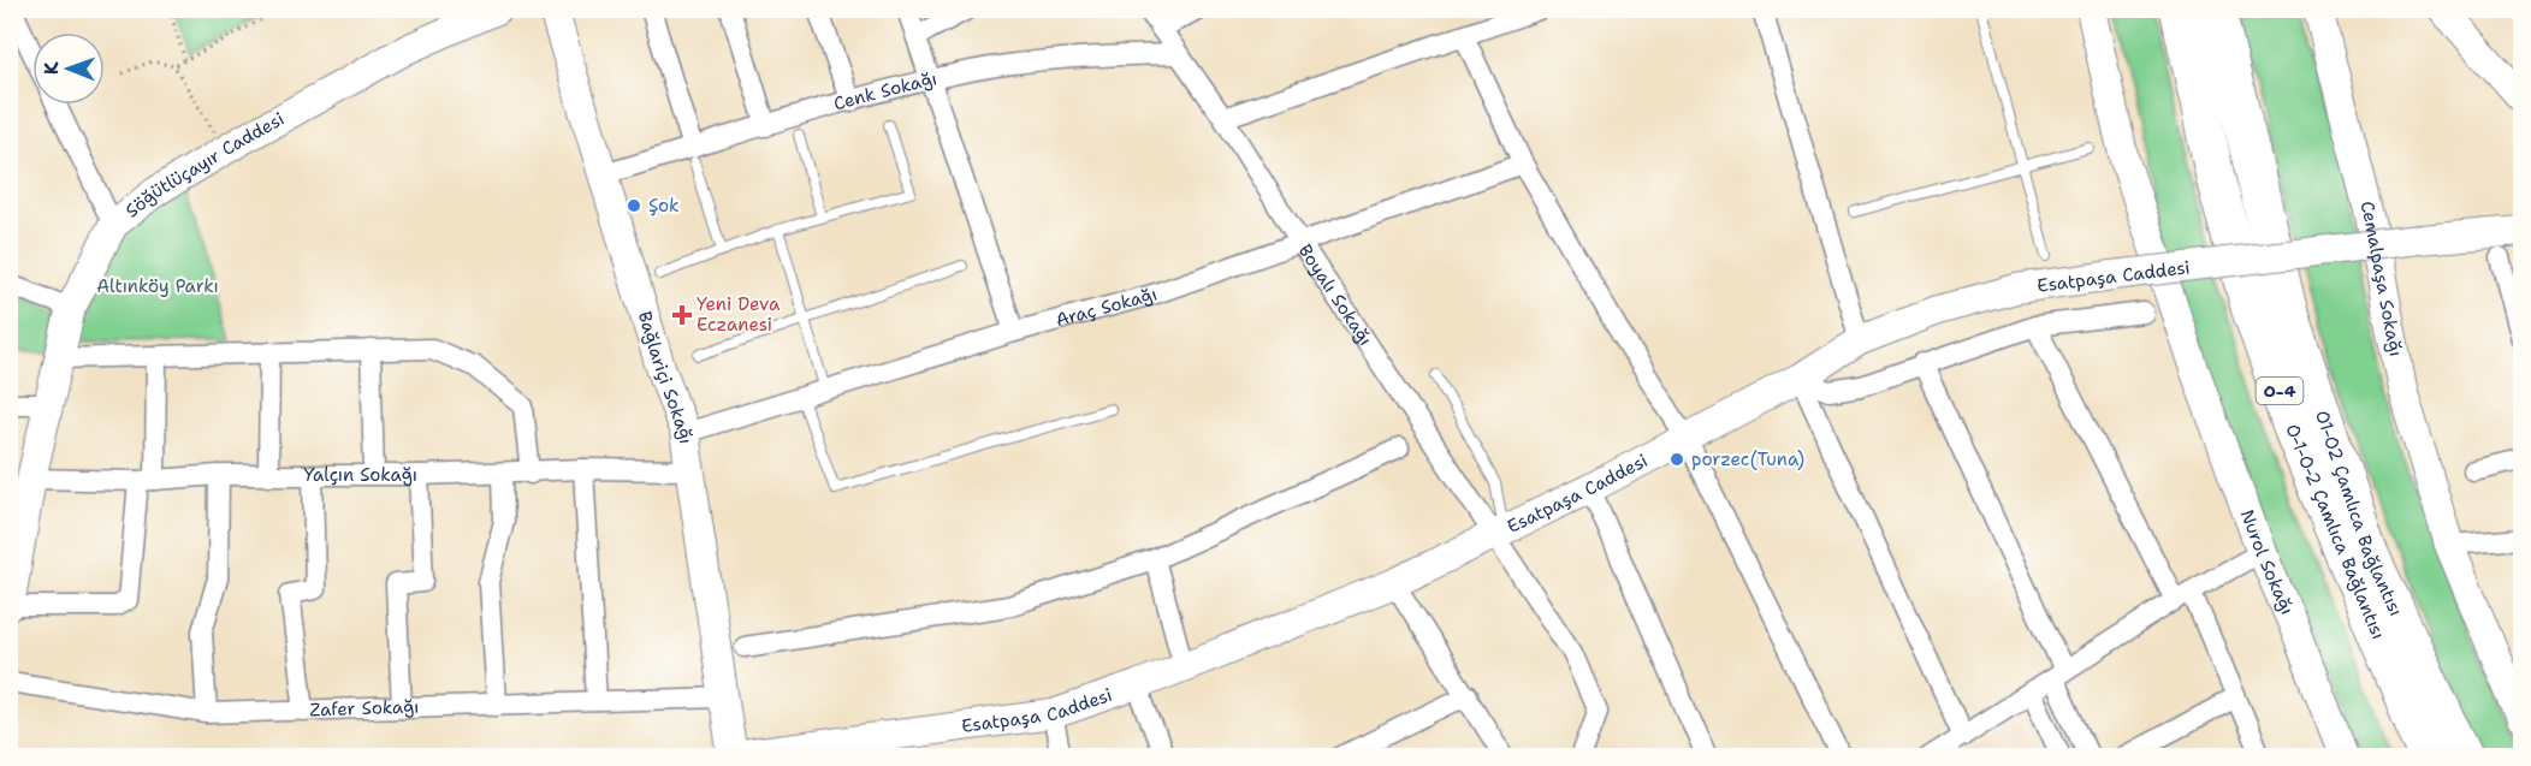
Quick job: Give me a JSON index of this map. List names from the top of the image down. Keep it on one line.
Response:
{"streets":{"highway":["O-4","O1-O2 Çamlıca Bağlantısı","O-1-O-2 Çamlıca Bağlantısı"],"street":["Cenk Sokağı","Söğütlüçayır Caddesi","Esatpaşa Caddesi","Cemalpaşa Sokağı","Boyalı Sokağı","Araç Sokağı","Bağlariçi Sokağı","Yalçın Sokağı","Nurol Sokağı","Zafer Sokağı"]},"crossings":[["Cenk Sokağı","Boyalı Sokağı"],["Cenk Sokağı","Bağlariçi Sokağı"],["Söğütlüçayır Caddesi","Yalçın Sokağı"],["Esatpaşa Caddesi","Boyalı Sokağı"],["Esatpaşa Caddesi","Bağlariçi Sokağı"],["Boyalı Sokağı","Araç Sokağı"],["Araç Sokağı","Bağlariçi Sokağı"],["Bağlariçi Sokağı","Yalçın Sokağı"],["Bağlariçi Sokağı","Zafer Sokağı"]],"parks":["Altınköy Parkı"],"places":{"other":["Şok","porzec(Tuna)"],"health":["Yeni Deva Eczanesi"]},"north":"left"}
